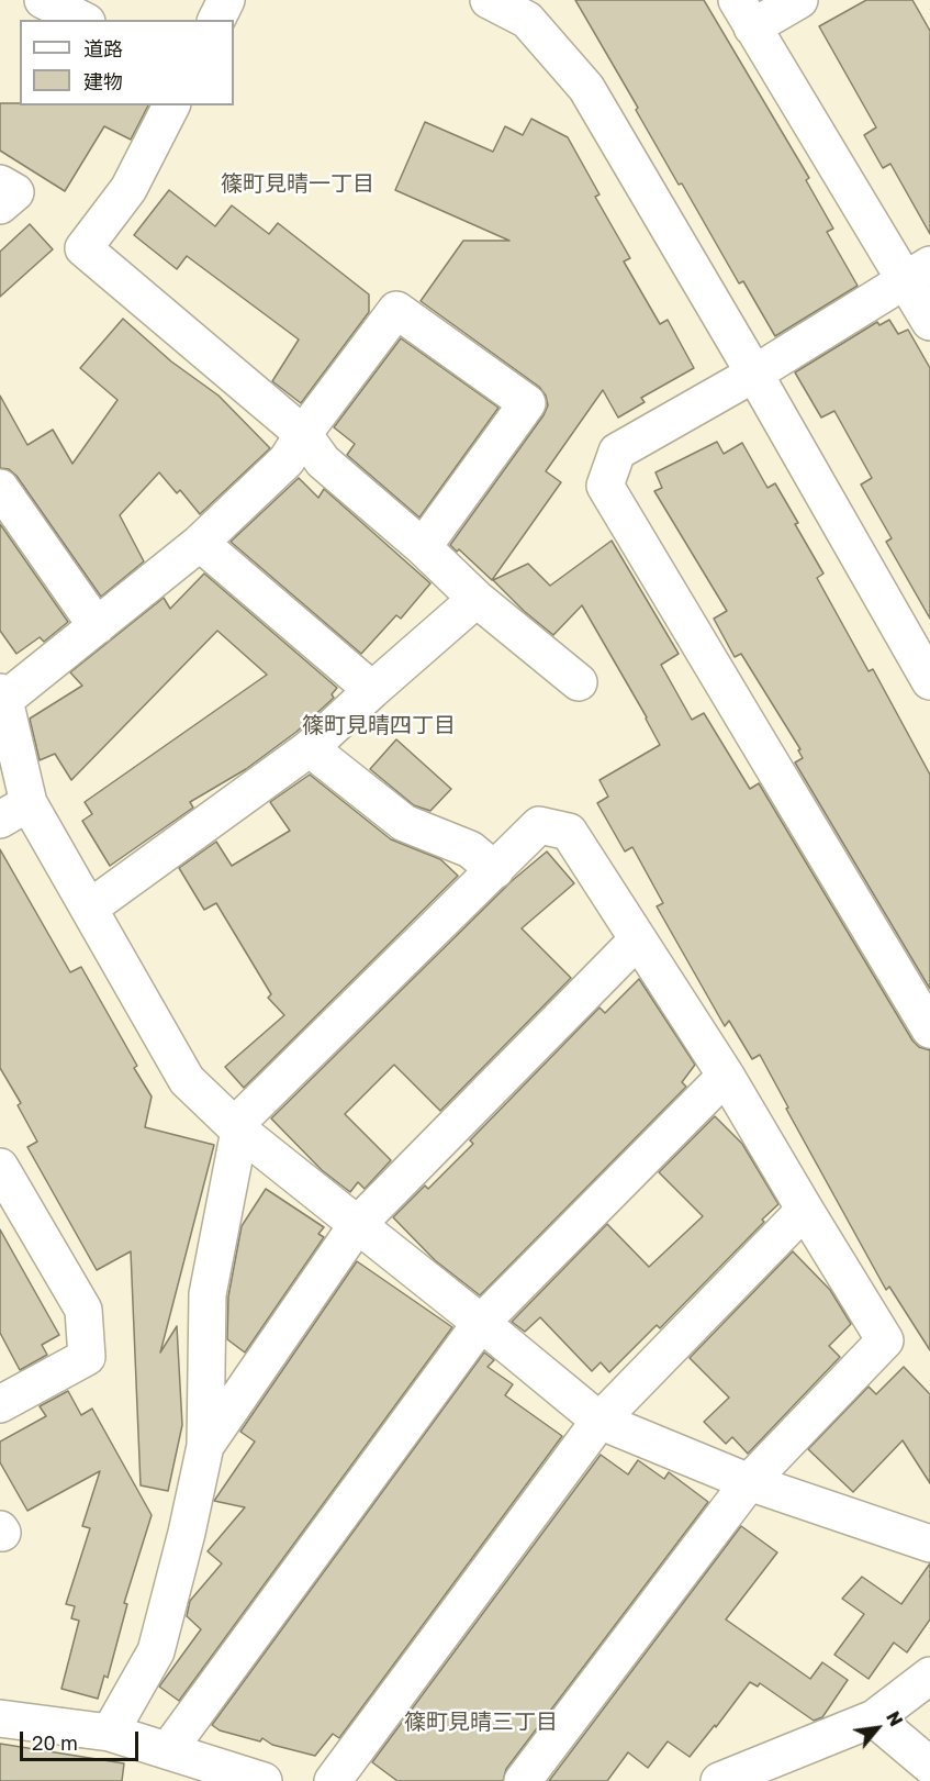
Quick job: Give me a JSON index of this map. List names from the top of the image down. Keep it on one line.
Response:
{"districts":["篠町見晴一丁目","篠町見晴四丁目","篠町見晴三丁目"],"legend":["道路","建物"],"scale_bar":"20 m","north":"top right"}
